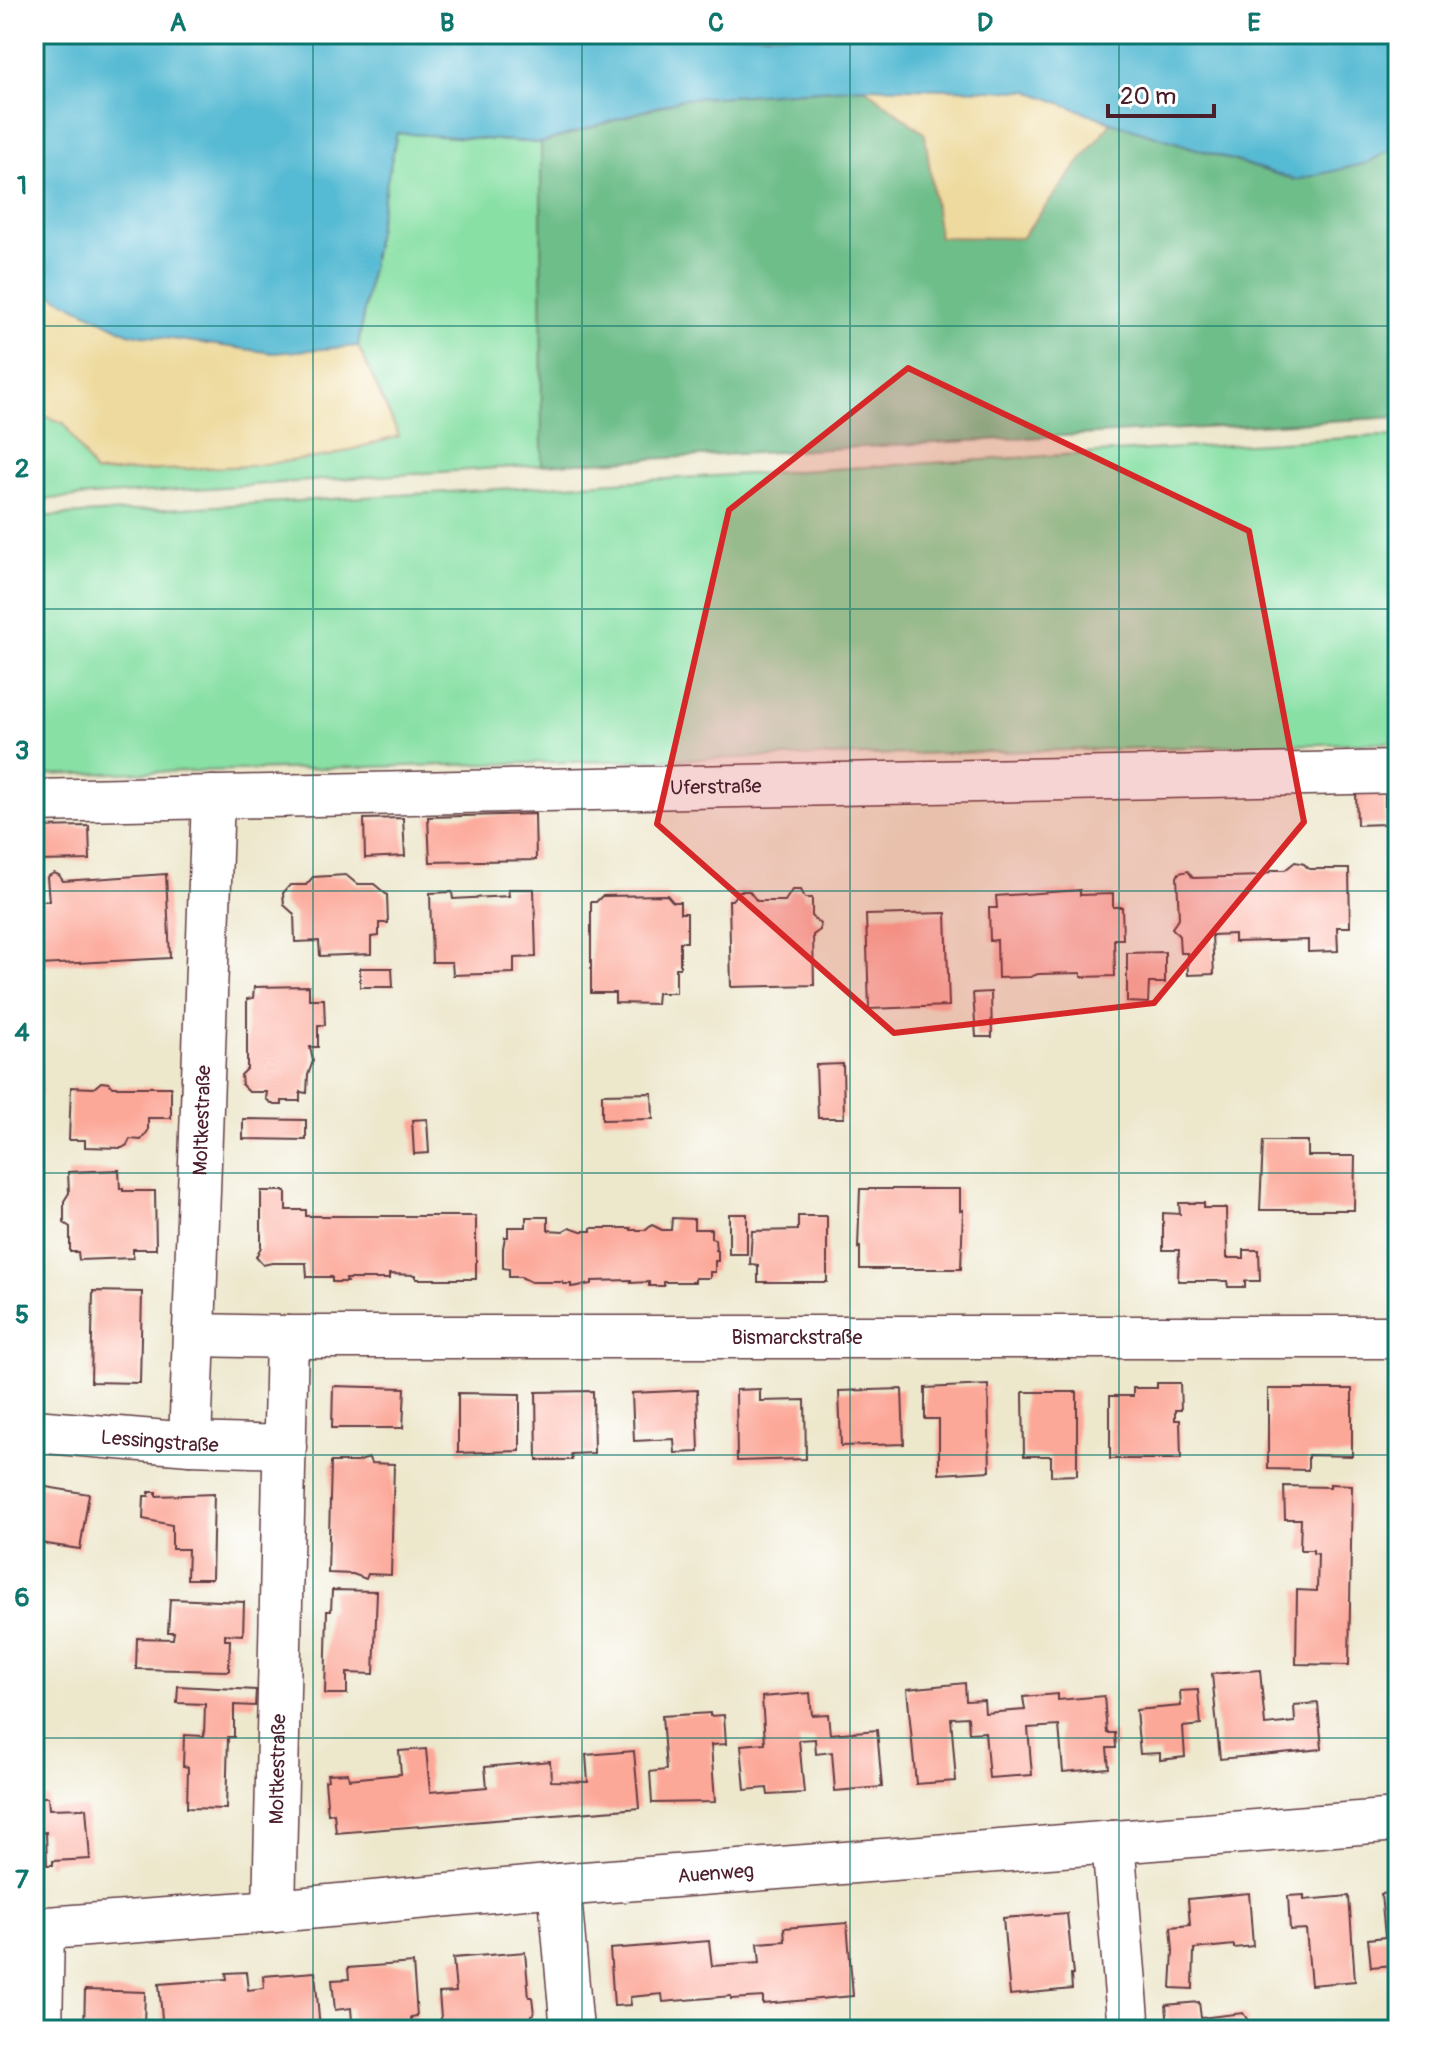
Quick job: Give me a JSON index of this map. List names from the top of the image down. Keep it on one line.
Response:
{"streets":{"street":["Uferstraße","Moltkestraße","Bismarckstraße","Lessingstraße","Auenweg"]},"crossings":[["Uferstraße","Moltkestraße"],["Moltkestraße","Bismarckstraße"],["Moltkestraße","Lessingstraße"],["Moltkestraße","Auenweg"]],"scale_bar":"20 m","grid":{"columns":["A","B","C","D","E"],"rows":["1","2","3","4","5","6","7"]}}
